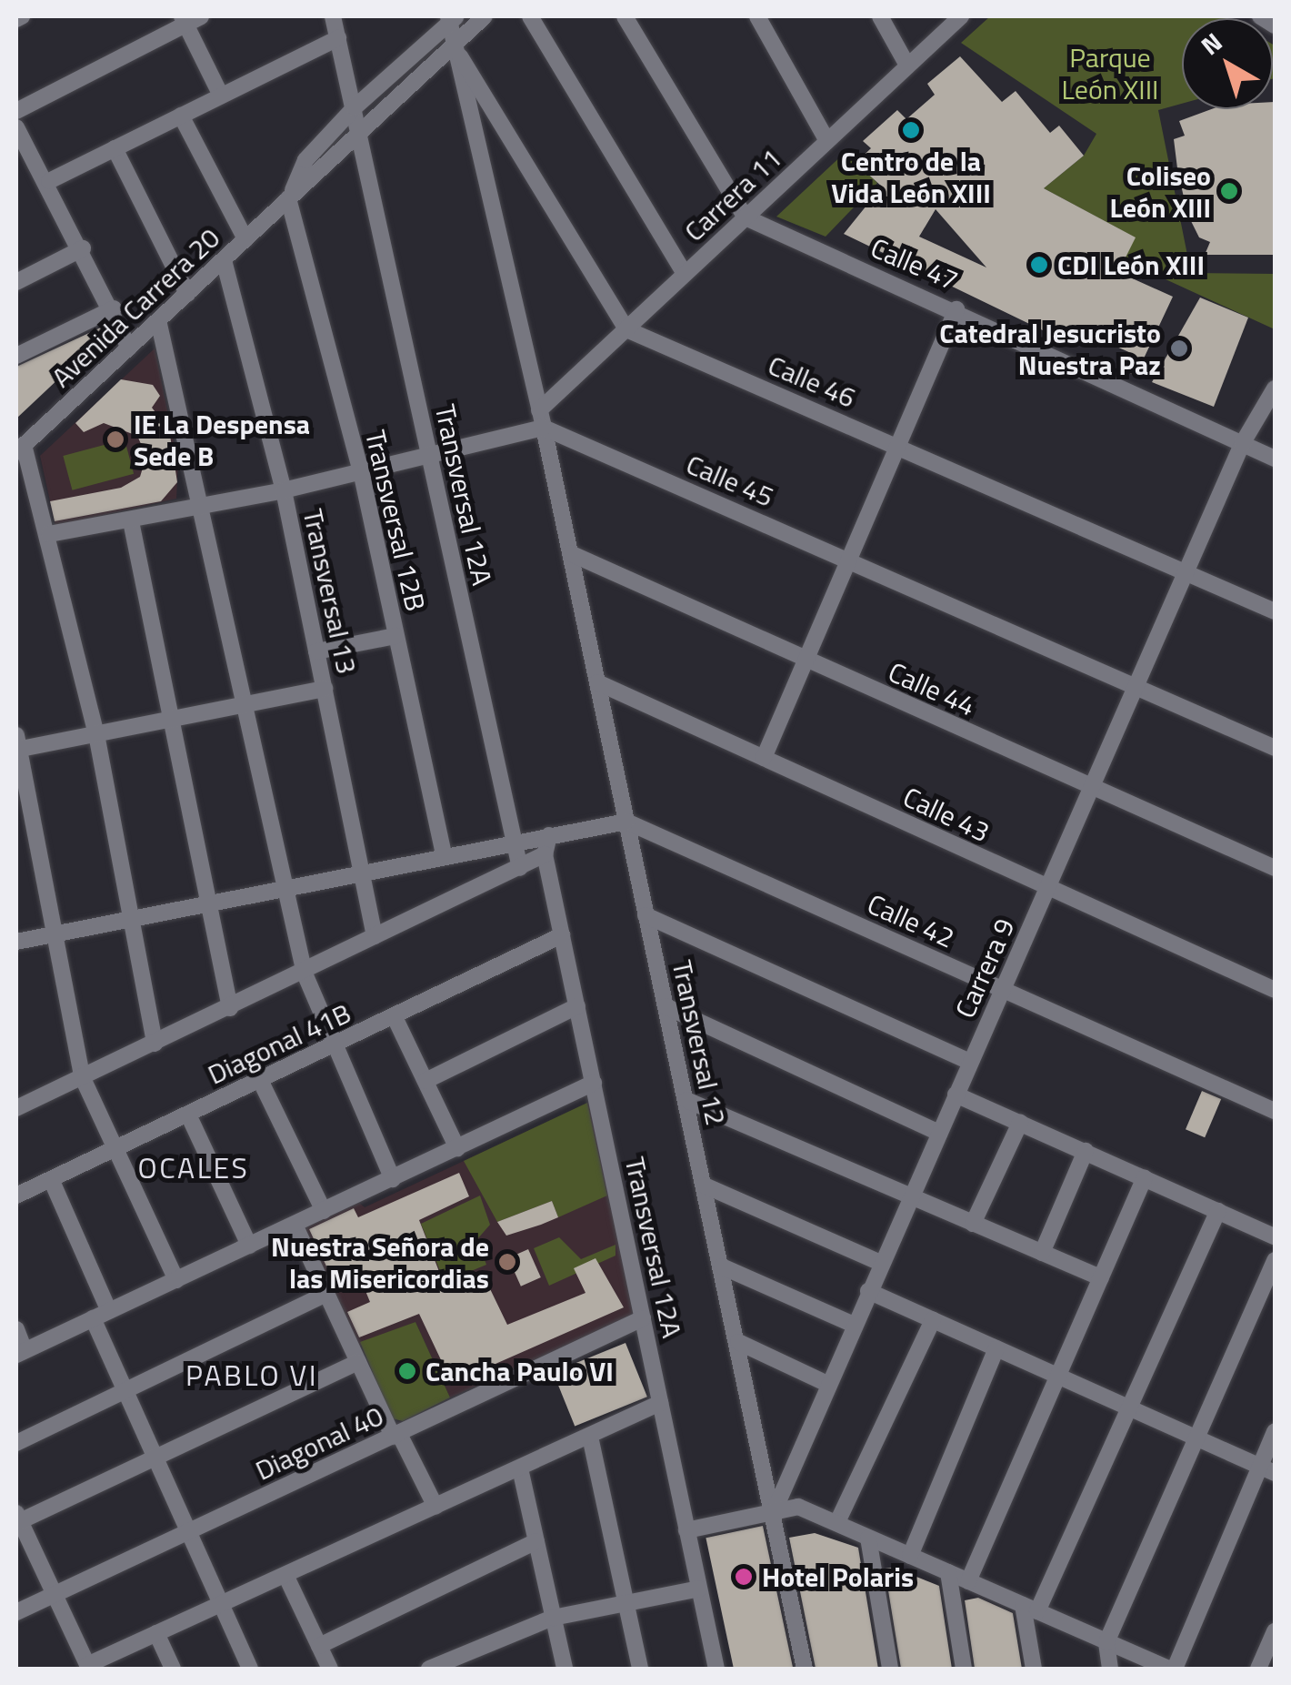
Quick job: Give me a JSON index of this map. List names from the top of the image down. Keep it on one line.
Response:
{"streets":{"street":["Carrera 11","Calle 47","Avenida Carrera 20","Calle 46","Calle 45","Transversal 12A","Transversal 12B","Transversal 13","Calle 44","Calle 43","Calle 42","Carrera 9","Transversal 12","Diagonal 41B","Diagonal 40"]},"crossings":[["Carrera 11","Calle 47"],["Carrera 11","Calle 46"],["Carrera 11","Calle 45"],["Carrera 11","Transversal 12"],["Calle 47","Carrera 9"],["Avenida Carrera 20","Transversal 12A"],["Avenida Carrera 20","Transversal 12B"],["Avenida Carrera 20","Transversal 13"],["Calle 46","Carrera 9"],["Calle 45","Carrera 9"],["Calle 45","Transversal 12"],["Transversal 12A","Diagonal 41B"],["Transversal 12A","Diagonal 40"],["Calle 44","Carrera 9"],["Calle 44","Transversal 12"],["Calle 43","Carrera 9"],["Calle 43","Transversal 12"],["Calle 42","Carrera 9"],["Calle 42","Transversal 12"],["Carrera 9","Transversal 12"]],"districts":["OCALES","PABLO VI"],"parks":["Parque León XIII"],"places":["Centro de la Vida León XIII","Coliseo León XIII","CDI León XIII","Catedral Jesucristo Nuestra Paz","IE La Despensa Sede B","Nuestra Señora de las Misericordias","Cancha Paulo VI","Hotel Polaris"],"north":"top left"}
